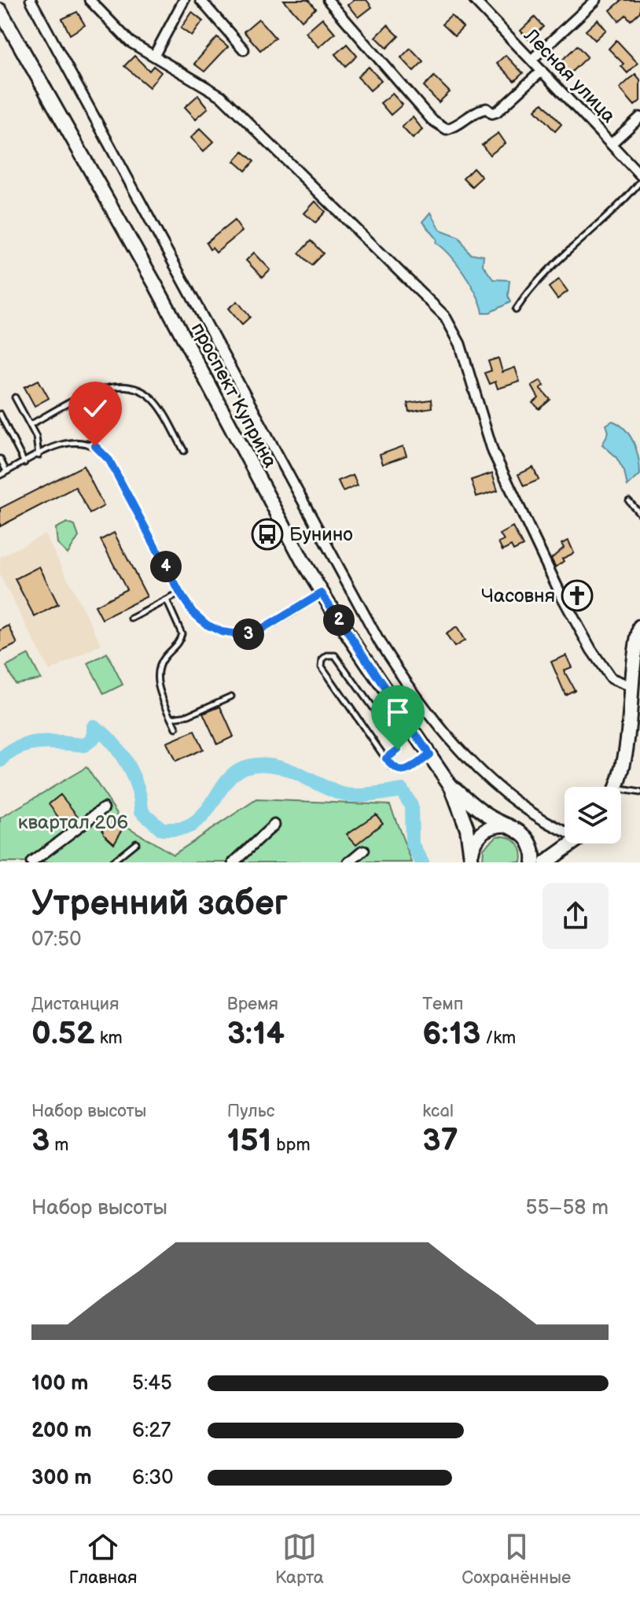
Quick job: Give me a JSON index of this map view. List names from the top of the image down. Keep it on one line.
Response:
{"streets":{"main road":["проспект Куприна"],"street":["Лесная улица"]},"parks":["квартал 206"],"places":{"bus stop":["Бунино"],"church":["Часовня"]},"page":{"pins":["4","2","3"],"heading":["Утренний забег","07:50"],"stats":[["Дистанция","0.52 km"],["Время","3:14"],["Темп","6:13 /km"],["Набор высоты","3 m"],["Пульс","151 bpm"],["kcal","37"]],"chart":["Набор высоты","55–58 m"],"list":[{"name":"100 m","note":"5:45"},{"name":"200 m","note":"6:27"},{"name":"300 m","note":"6:30"}],"tabs":["Главная","Карта","Сохранённые"]}}
